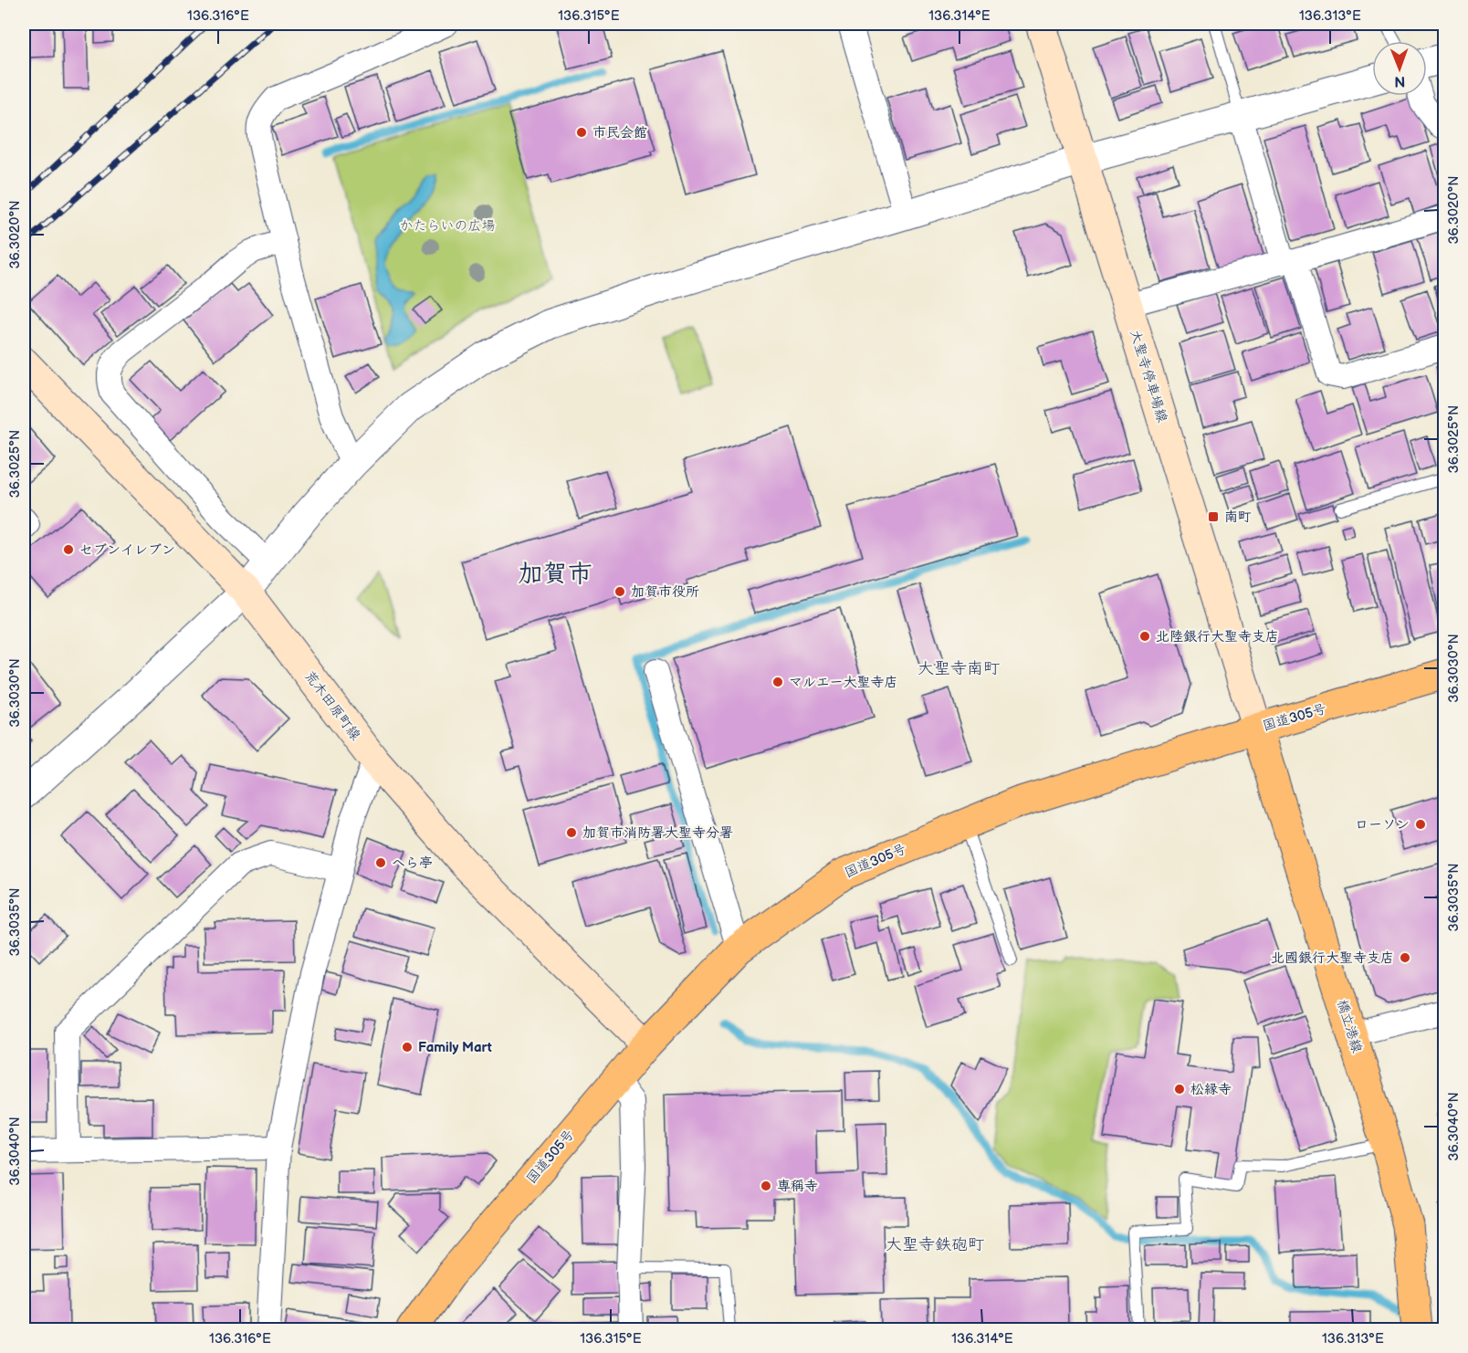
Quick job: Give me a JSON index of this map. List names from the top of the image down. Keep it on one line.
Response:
{"streets":{"main road":["大聖寺停車場線","荒木田原町線","国道305号","橋立港線"]},"crossings":[["大聖寺停車場線","国道305号"],["大聖寺停車場線","橋立港線"],["荒木田原町線","国道305号"],["国道305号","橋立港線"]],"districts":["加賀市","大聖寺南町","大聖寺鉄砲町"],"parks":["かたらいの広場"],"places":{"other":["市民会館","セブンイレブン","加賀市役所","北陸銀行大聖寺支店","マルエー大聖寺店","ローソン","加賀市消防署大聖寺分署","へら亭","北國銀行大聖寺支店","Family Mart","松縁寺","専稱寺"],"transit":["南町"]},"north":"bottom","coordinates":["136.316°E","136.315°E","136.314°E","136.313°E","36.3020°N","36.3025°N","36.3030°N","36.3035°N","36.3040°N"]}
